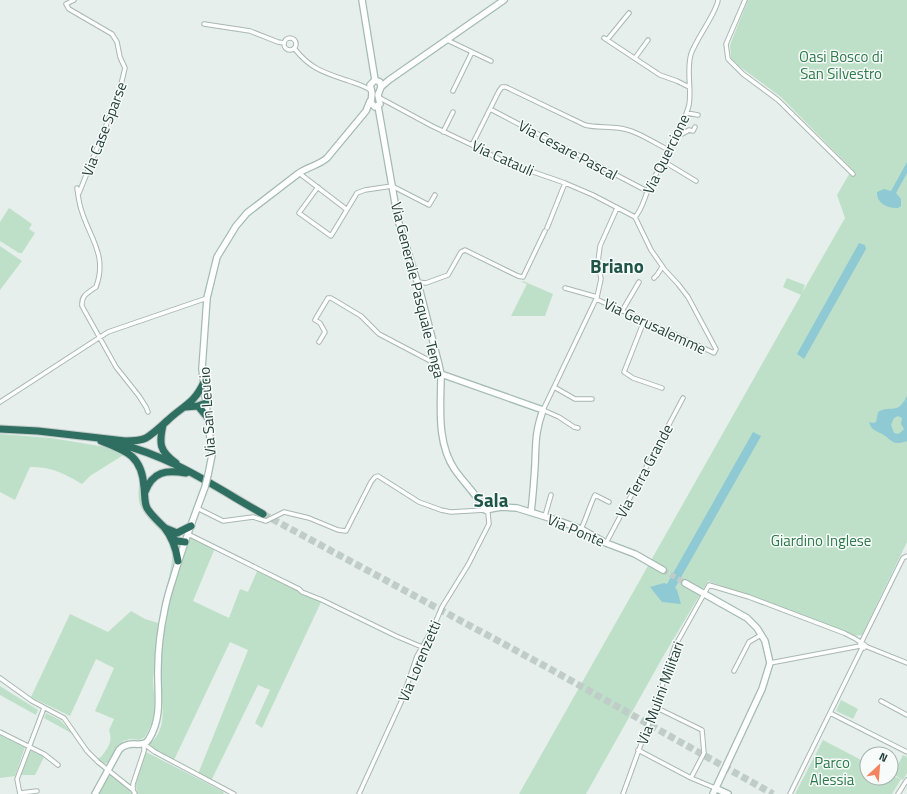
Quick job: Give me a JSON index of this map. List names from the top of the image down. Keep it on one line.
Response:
{"streets":{"street":["Via Case Sparse","Via Cesare Pascal","Via Quercione","Via Catauli","Via Generale Pasquale Tenga","Via Gerusalemme","Via San Leucio","Via Terra Grande","Via Ponte","Via Lorenzetti","Via Mulini Militari"]},"crossings":[["Via Cesare Pascal","Via Quercione"],["Via Quercione","Via Catauli"],["Via Catauli","Via Generale Pasquale Tenga"],["Via Catauli","Via San Leucio"],["Via Generale Pasquale Tenga","Via San Leucio"],["Via Generale Pasquale Tenga","Via Ponte"],["Via Generale Pasquale Tenga","Via Lorenzetti"],["Via Terra Grande","Via Ponte"],["Via Ponte","Via Lorenzetti"]],"districts":["Briano","Sala"],"parks":["Oasi Bosco di San Silvestro","Giardino Inglese","Parco Alessia"],"north":"top right"}
